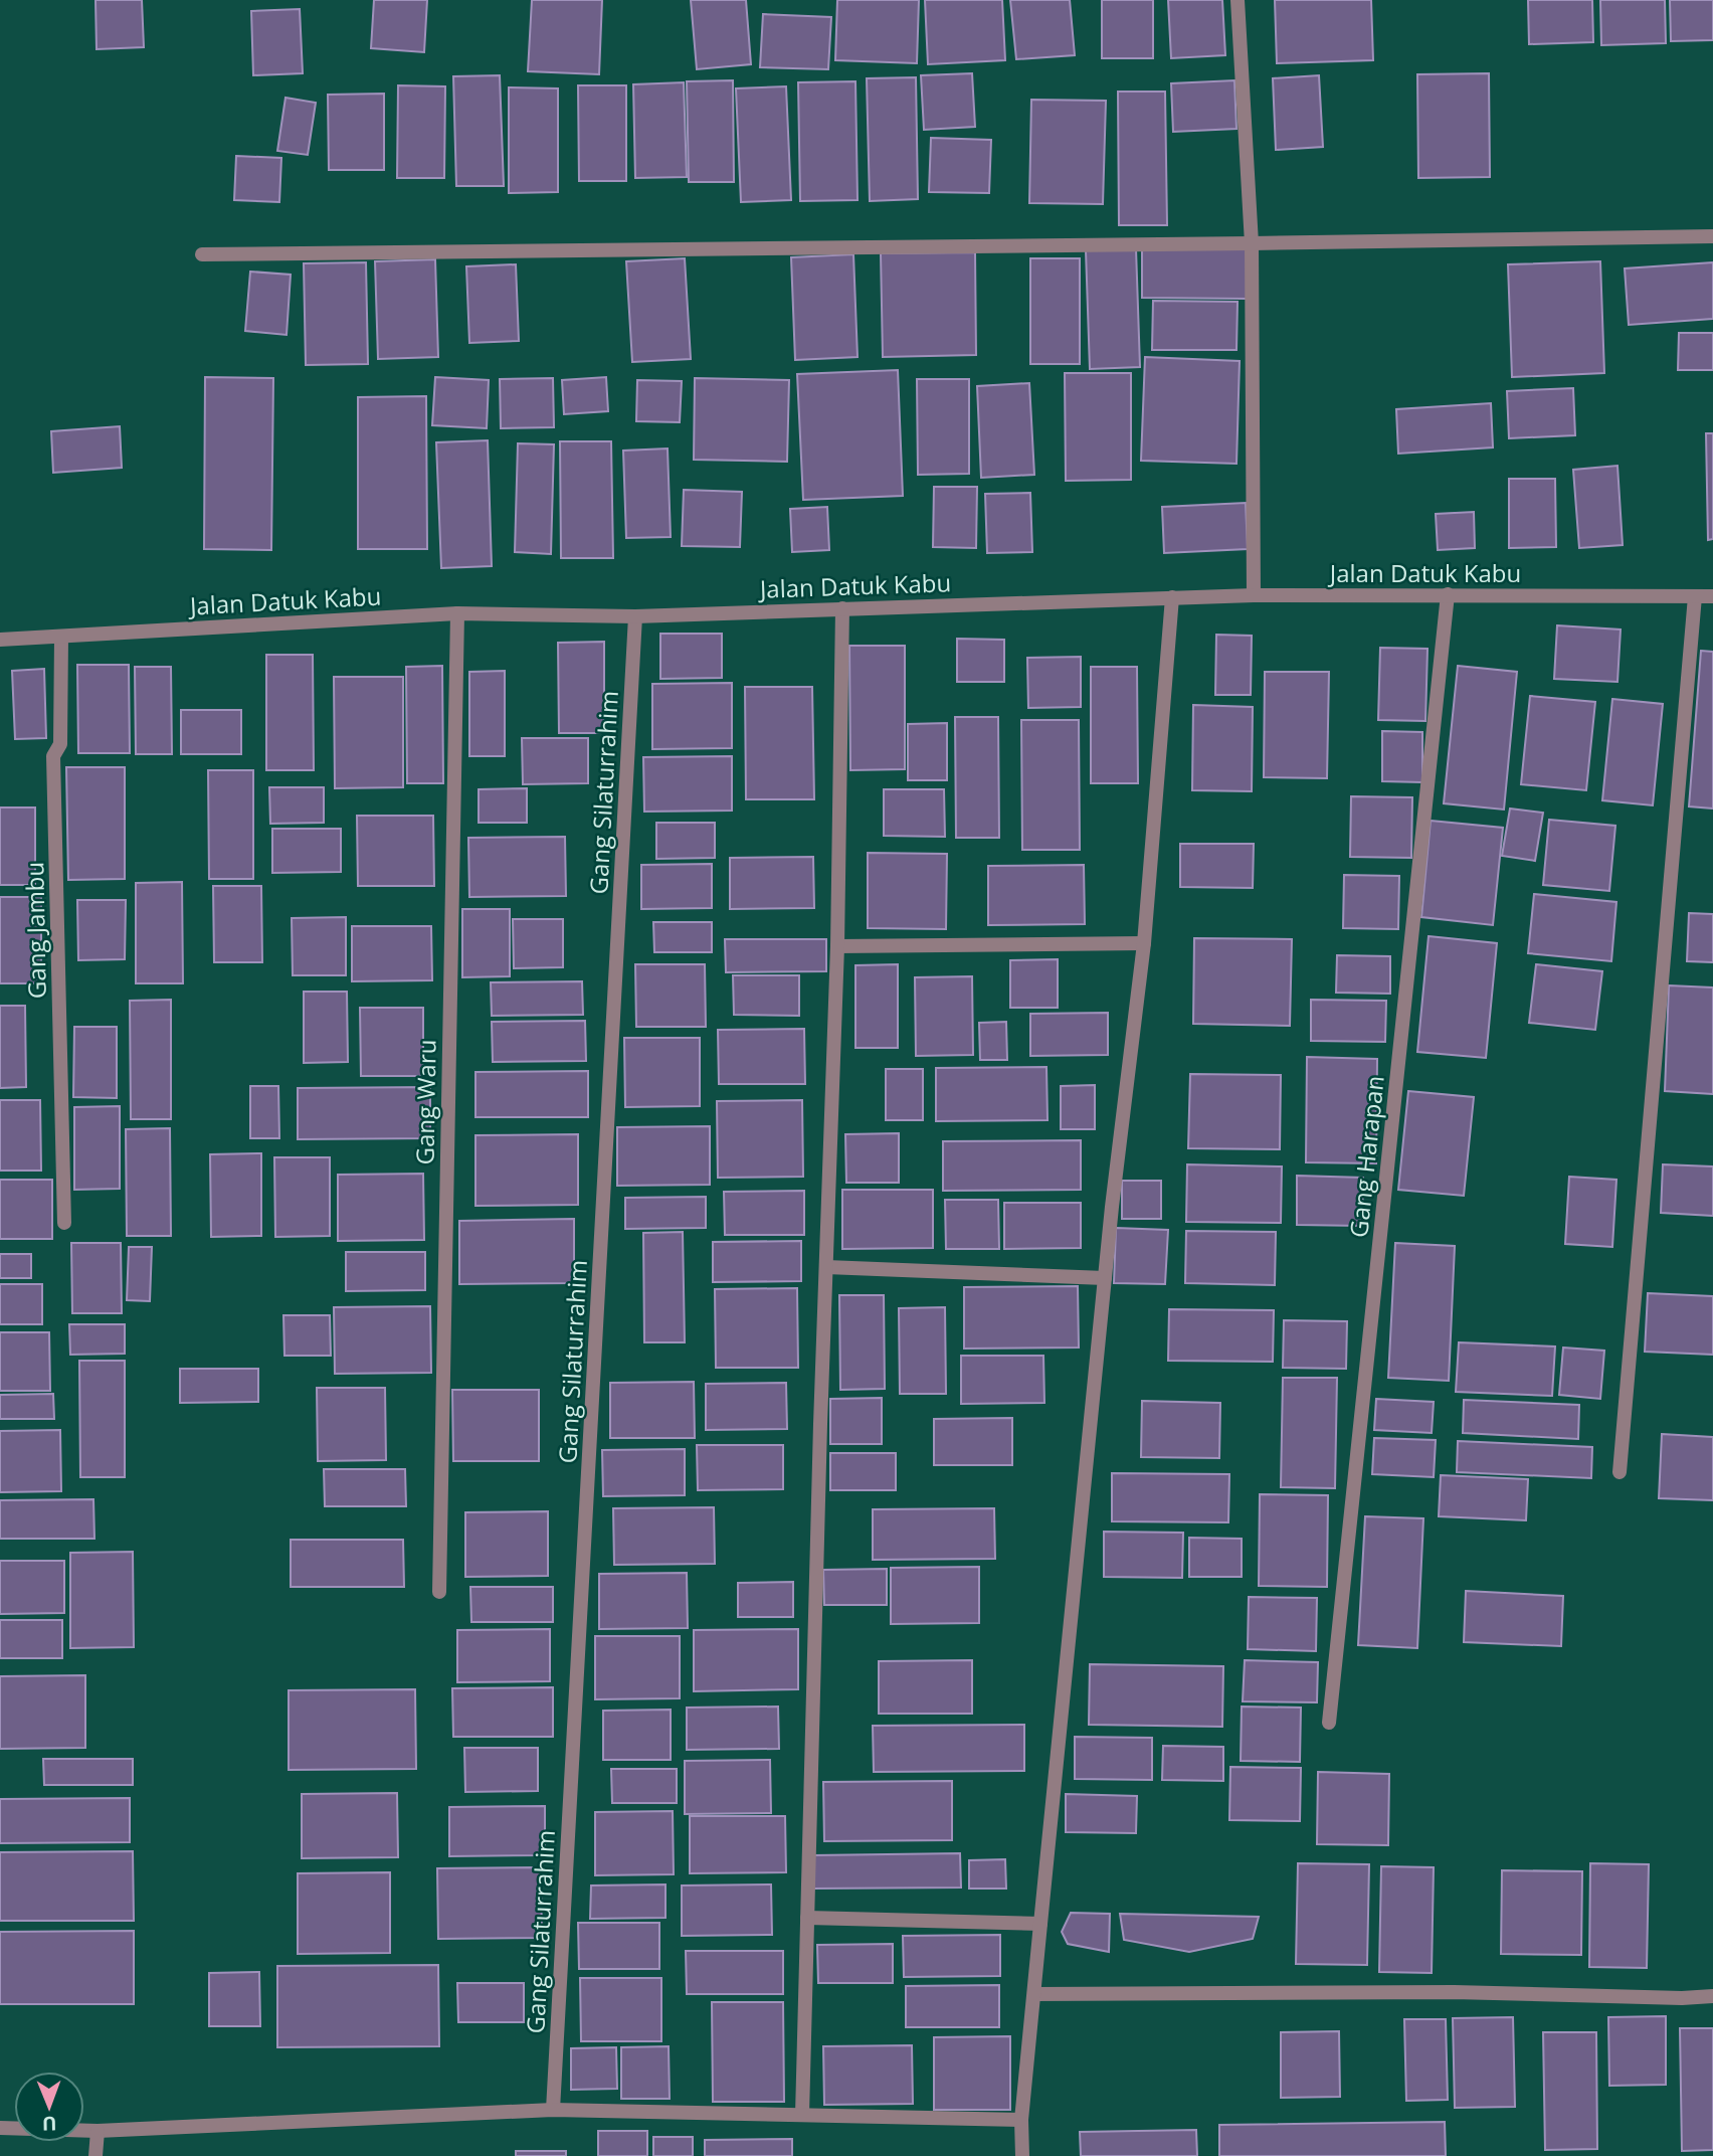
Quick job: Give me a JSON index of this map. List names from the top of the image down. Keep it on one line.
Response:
{"streets":{"street":["Jalan Datuk Kabu","Gang Silaturrahim","Gang Jambu","Gang Waru","Gang Harapan"]},"crossings":[["Jalan Datuk Kabu","Gang Silaturrahim"],["Jalan Datuk Kabu","Gang Jambu"],["Jalan Datuk Kabu","Gang Waru"],["Jalan Datuk Kabu","Gang Harapan"]],"north":"bottom"}
